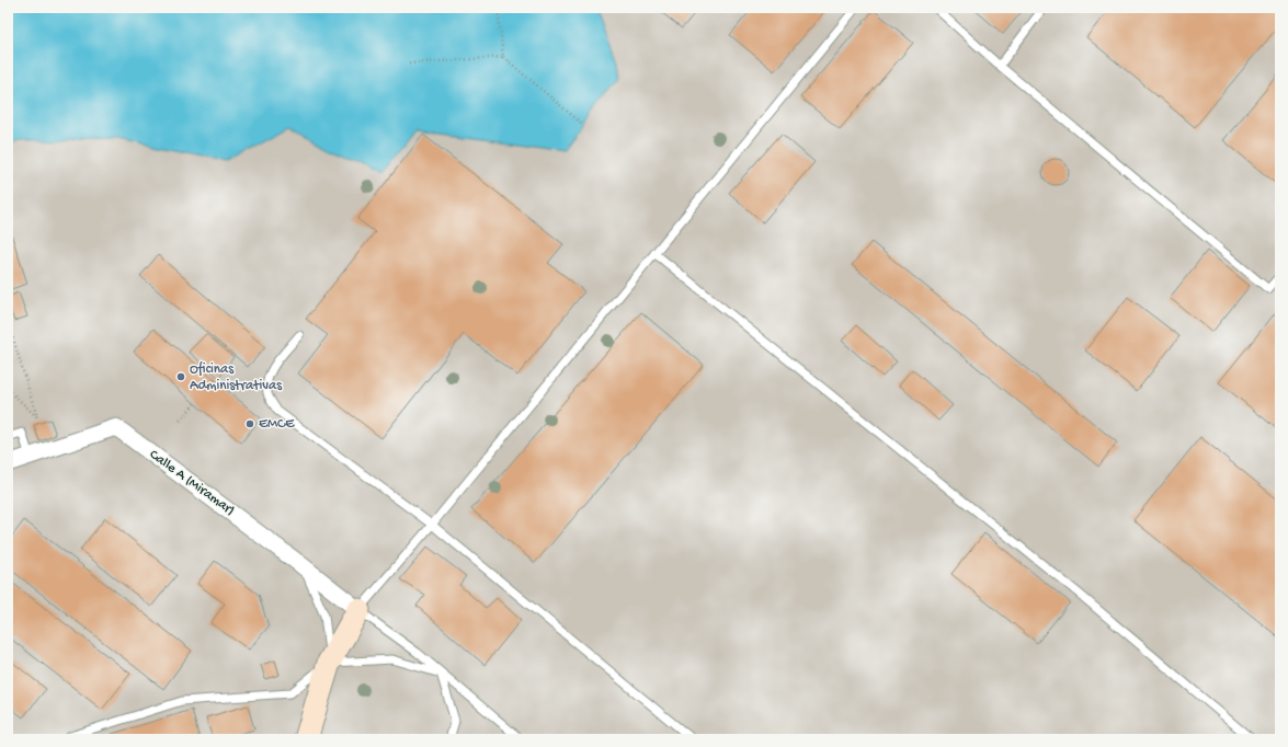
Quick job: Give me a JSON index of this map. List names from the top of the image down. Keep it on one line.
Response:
{"streets":{"street":["Calle A (Miramar)"]},"places":["Oficinas Administrativas","EMCE"]}
